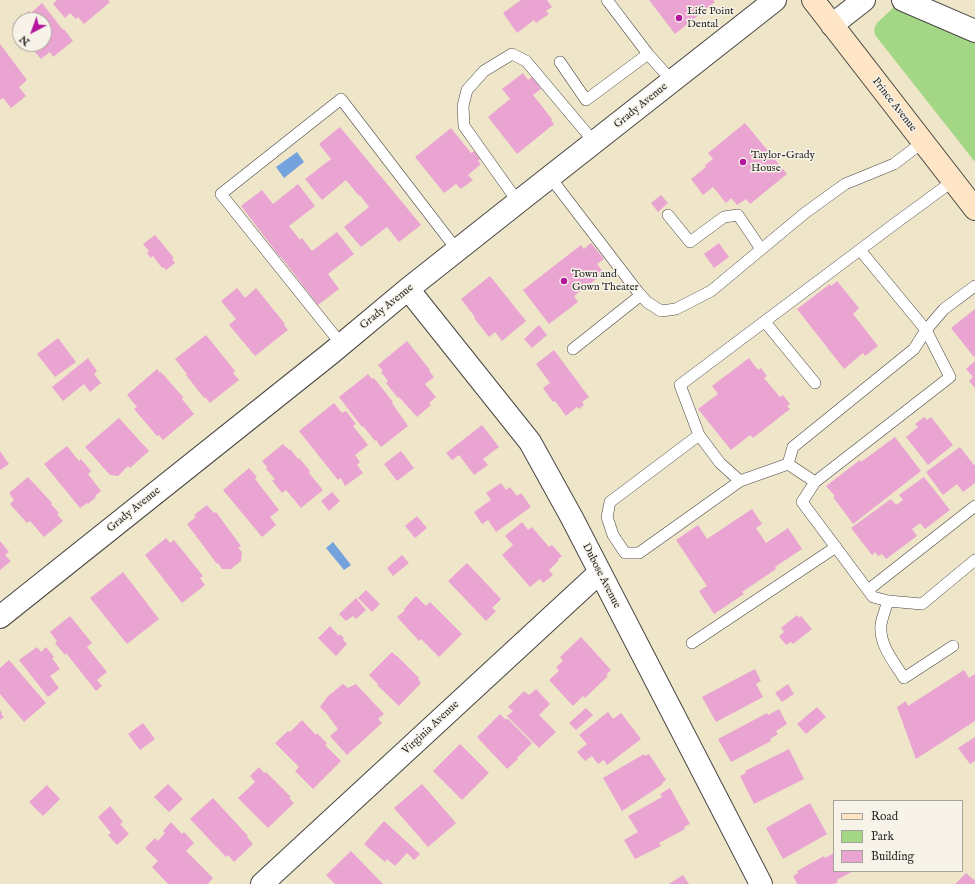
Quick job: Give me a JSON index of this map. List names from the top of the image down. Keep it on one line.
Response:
{"streets":{"main road":["Prince Avenue"],"street":["Grady Avenue","Dubose Avenue","Virginia Avenue"]},"crossings":[["Grady Avenue","Dubose Avenue"],["Dubose Avenue","Virginia Avenue"]],"places":["Life Point Dental","Taylor-Grady House","Town and Gown Theater"],"legend":["Road","Park","Building"],"north":"bottom left"}
